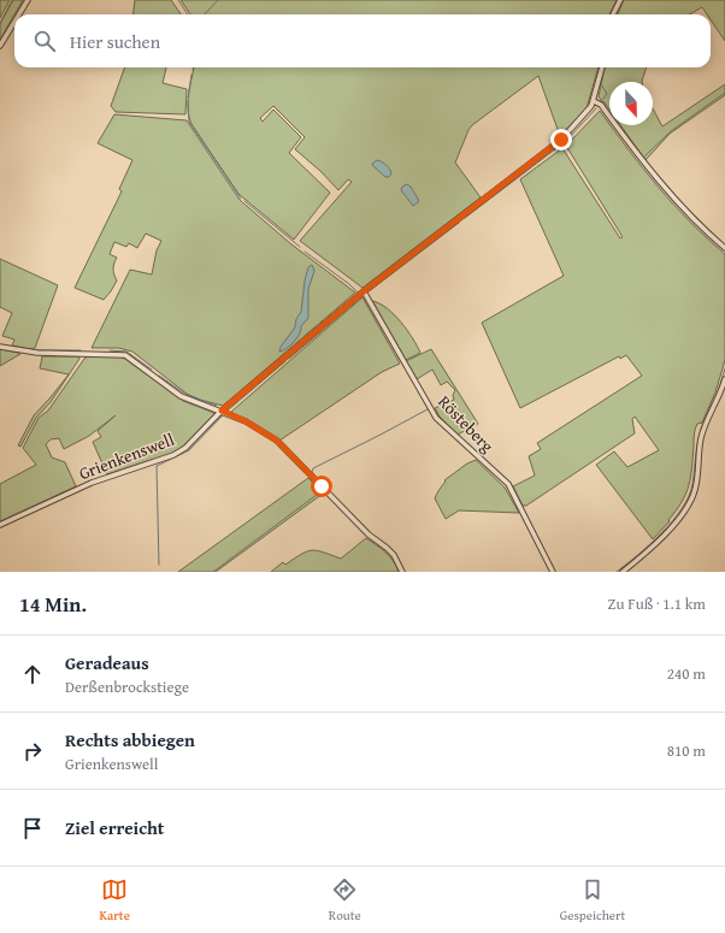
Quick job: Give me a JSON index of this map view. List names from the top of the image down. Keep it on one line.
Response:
{"streets":{"street":["Rösteberg","Grienkenswell"]},"crossings":[["Rösteberg","Grienkenswell"]],"north":"bottom","page":{"search":"Hier suchen","heading":["14 Min.","Zu Fuß · 1.1 km"],"list":[["Geradeaus","Derßenbrockstiege","240 m"],["Rechts abbiegen","Grienkenswell","810 m"],"Ziel erreicht"],"nav":["Karte","Route","Gespeichert"]}}
